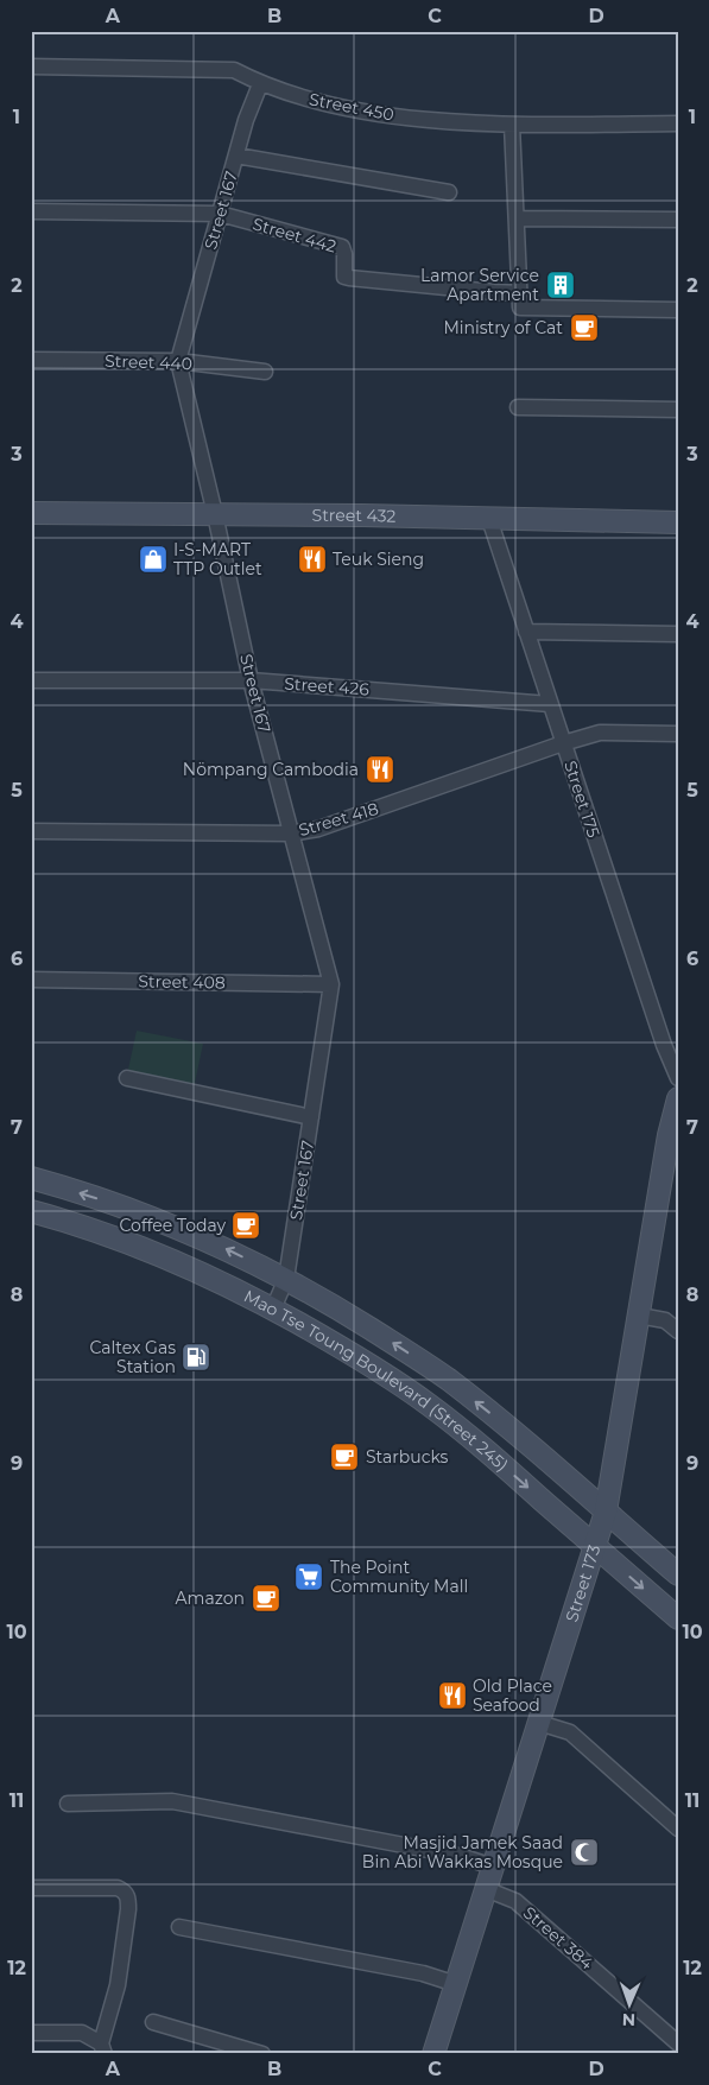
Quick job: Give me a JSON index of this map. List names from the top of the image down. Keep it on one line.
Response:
{"streets":{"street":["Street 450","Street 167","Street 442","Street 440","Street 432","Street 426","Street 175","Street 418","Street 408","Mao Tse Toung Boulevard (Street 245)","Street 173","Street 384"]},"crossings":[["Street 450","Street 167"],["Street 167","Street 442"],["Street 167","Street 440"],["Street 167","Street 432"],["Street 167","Street 426"],["Street 167","Street 418"],["Street 167","Street 408"],["Street 167","Mao Tse Toung Boulevard (Street 245)"],["Street 432","Street 175"],["Street 426","Street 175"],["Street 175","Street 418"],["Mao Tse Toung Boulevard (Street 245)","Street 173"],["Street 173","Street 384"]],"places":{"building":["Lamor Service Apartment"],"cafe":["Ministry of Cat","Coffee Today","Starbucks","Amazon"],"shop":["I-S-MART TTP Outlet"],"restaurant":["Teuk Sieng","Nömpang Cambodia","Old Place Seafood"],"fuel station":["Caltex Gas Station"],"supermarket":["The Point Community Mall"],"mosque":["Masjid Jamek Saad Bin Abi Wakkas Mosque"]},"north":"bottom","grid":{"columns":["A","B","C","D"],"rows":["1","2","3","4","5","6","7","8","9","10","11","12"]}}
